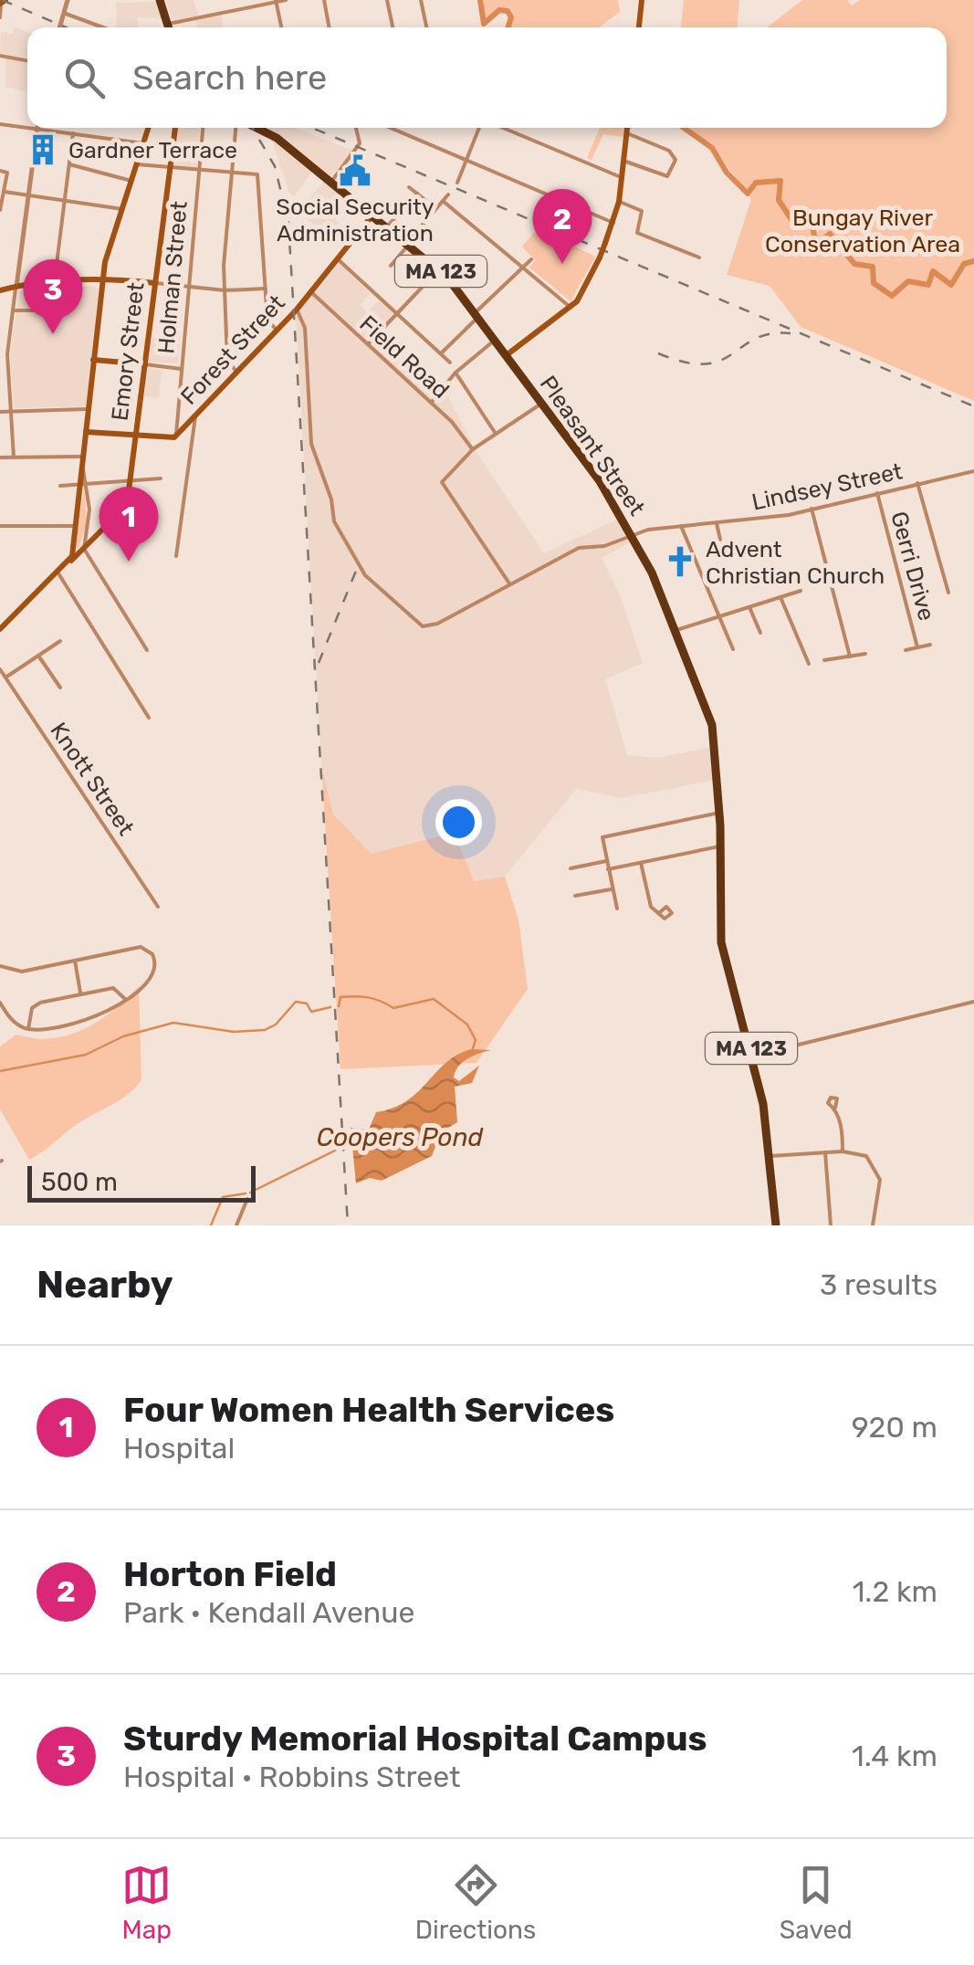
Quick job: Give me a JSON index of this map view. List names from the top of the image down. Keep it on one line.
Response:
{"streets":{"highway":["MA 123","Pleasant Street"],"main road":["Forest Street","Emory Street"],"street":["Holman Street","Field Road","Lindsey Street","Gerri Drive","Knott Street"]},"crossings":[["Holman Street","Forest Street"],["Forest Street","Emory Street"],["Forest Street","Field Road"],["Forest Street","Pleasant Street"],["Forest Street","Lindsey Street"],["Pleasant Street","Lindsey Street"],["Lindsey Street","Gerri Drive"]],"water":["Coopers Pond"],"parks":["Bungay River Conservation Area"],"places":{"building":["Gardner Terrace"],"public building":["Social Security Administration"],"church":["Advent Christian Church"]},"scale_bar":"500 m","page":{"search":"Search here","pins":["2","3","1"],"scale":"500 m","heading":["Nearby","3 results"],"list":[{"mark":"1","name":"Four Women Health Services","note":"Hospital","value":"920 m"},{"mark":"2","name":"Horton Field","note":"Park · Kendall Avenue","value":"1.2 km"},{"mark":"3","name":"Sturdy Memorial Hospital Campus","note":"Hospital · Robbins Street","value":"1.4 km"}],"nav":["Map","Directions","Saved"]}}
